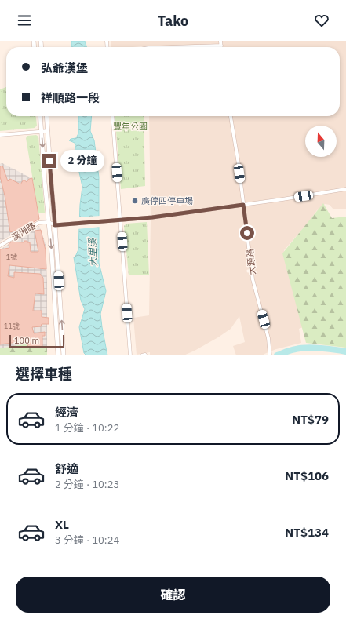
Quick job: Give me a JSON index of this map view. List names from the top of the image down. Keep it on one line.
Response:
{"streets":{"street":["溪洲路","大源路"]},"water":["大里溪"],"parks":["豐年公園"],"places":["廣停四停車場"],"house_numbers":["1號","11號"],"scale_bar":"100 m","north":"top","page":{"header":"Tako","banner":["弘爺漢堡","祥順路一段"],"bubble":"2 分鐘","scale":"100 m","heading":"選擇車種","list":[{"name":"經濟","note":"1 分鐘 · 10:22","value":"NT$79"},{"name":"舒適","note":"2 分鐘 · 10:23","value":"NT$106"},{"name":"XL","note":"3 分鐘 · 10:24","value":"NT$134"}],"buttons":"確認"}}
